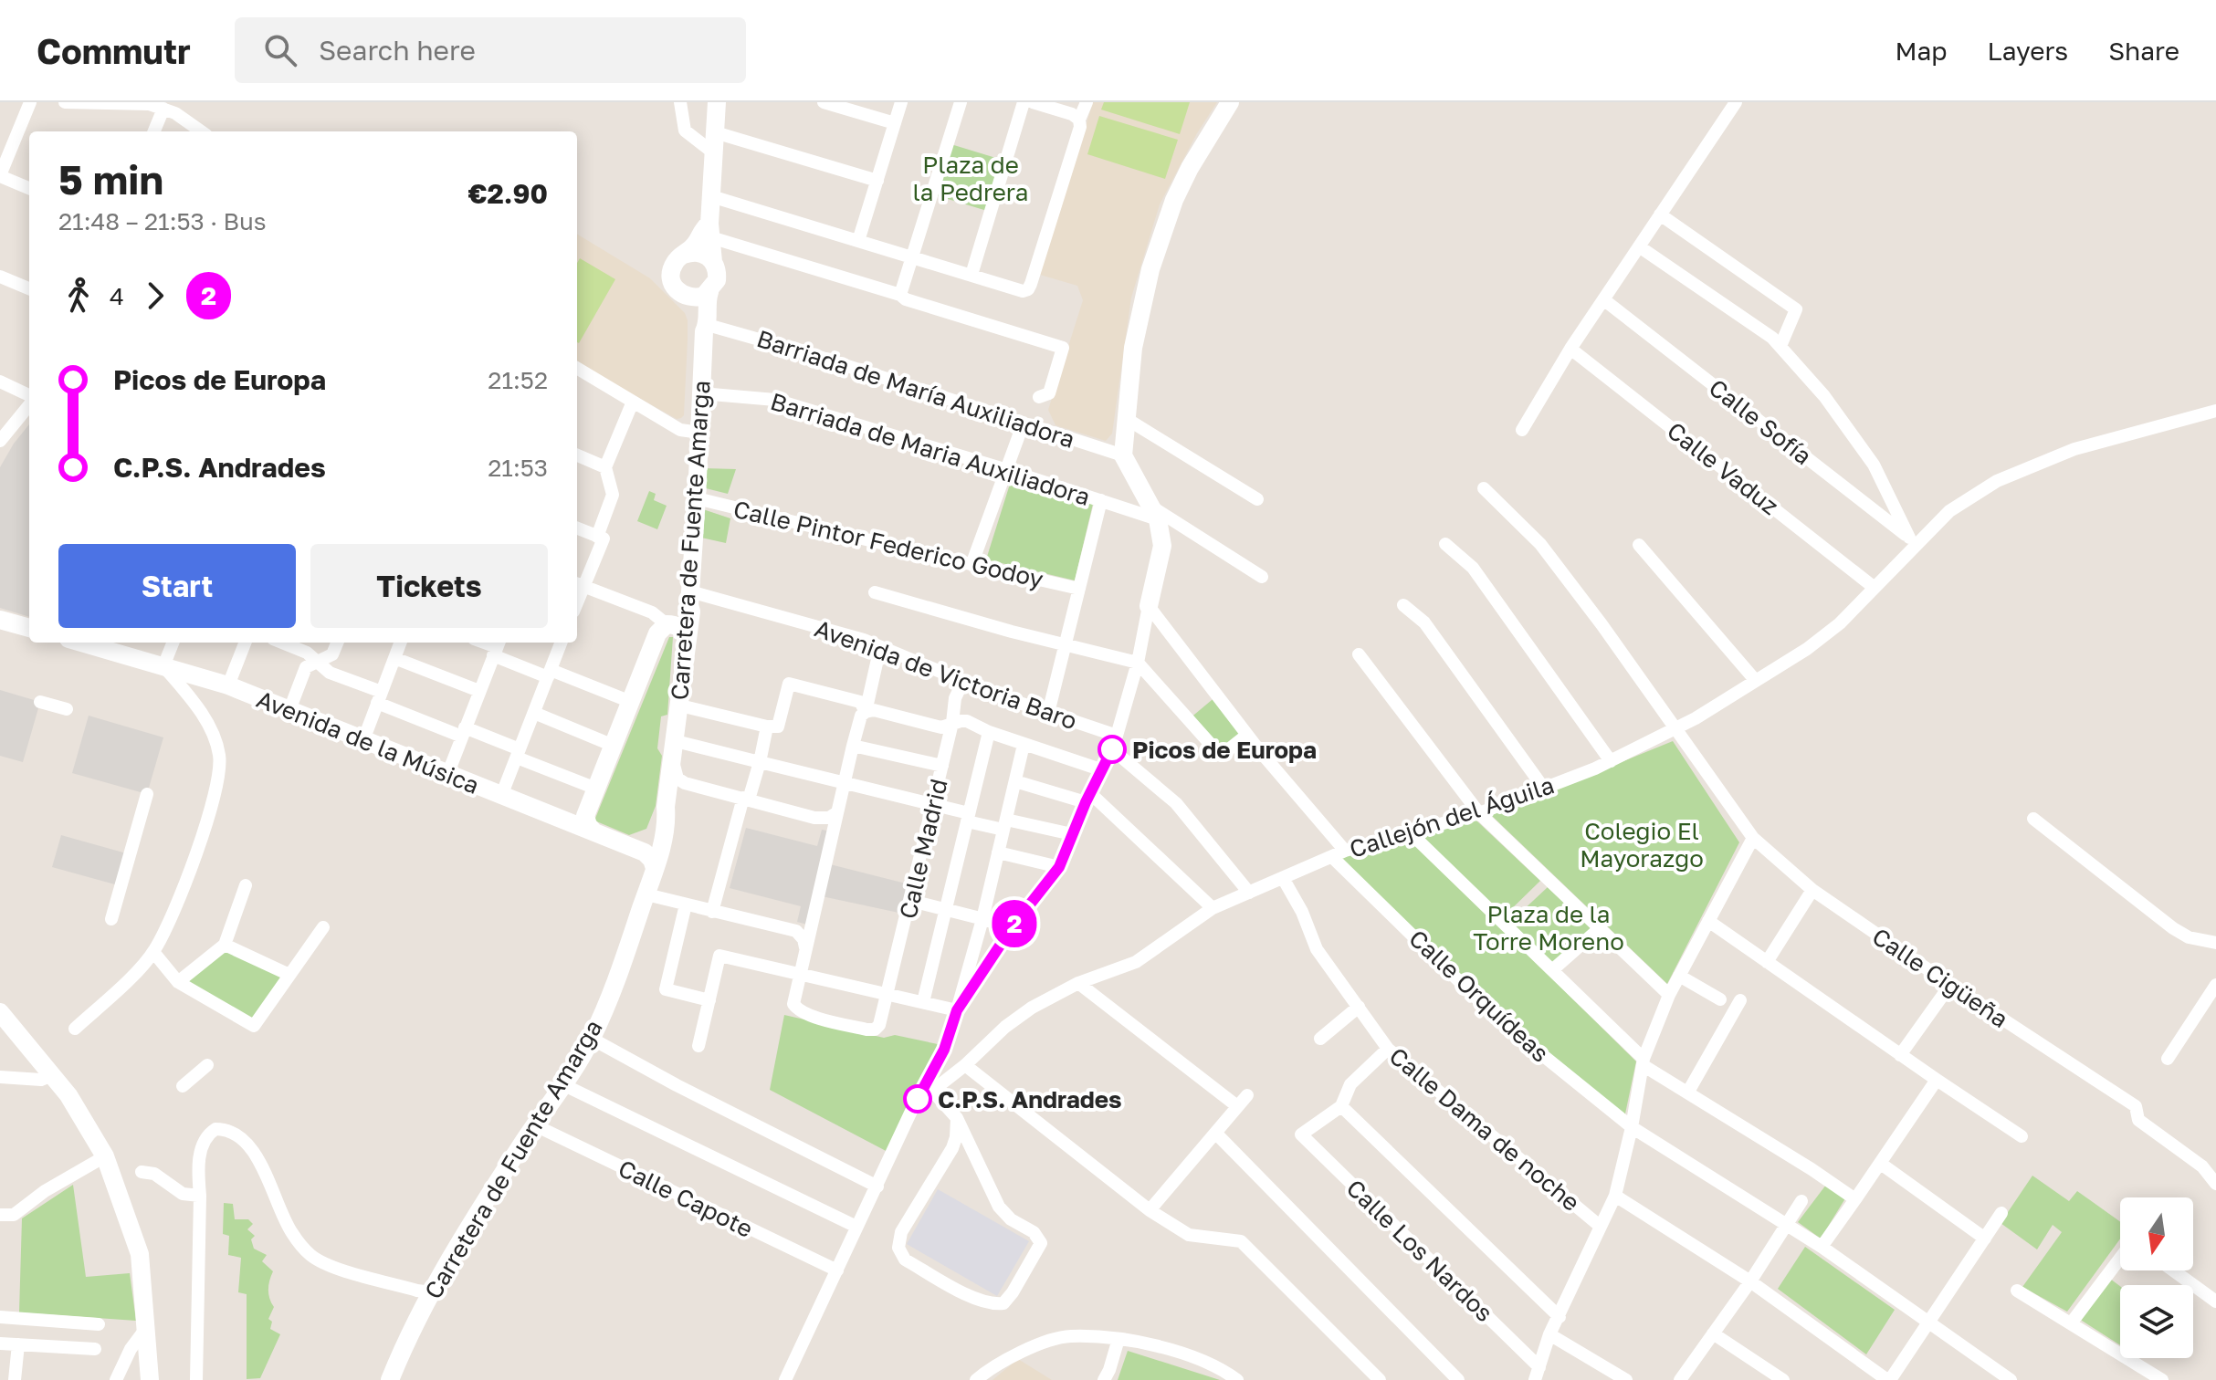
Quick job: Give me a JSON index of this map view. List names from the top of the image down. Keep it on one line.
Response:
{"streets":{"street":["Barriada de María Auxiliadora","Calle Sofía","Barriada de Maria Auxiliadora","Calle Vaduz","Carretera de Fuente Amarga","Calle Pintor Federico Godoy","Avenida de Victoria Baro","Avenida de la Música","Callejón del Águila","Calle Madrid","Calle Cigüeña","Calle Orquídeas","Calle Dama de noche","Calle Capote","Calle Los Nardos"]},"crossings":[["Barriada de María Auxiliadora","Carretera de Fuente Amarga"],["Calle Sofía","Callejón del Águila"],["Barriada de Maria Auxiliadora","Carretera de Fuente Amarga"],["Calle Vaduz","Callejón del Águila"],["Carretera de Fuente Amarga","Calle Pintor Federico Godoy"],["Carretera de Fuente Amarga","Avenida de Victoria Baro"],["Carretera de Fuente Amarga","Avenida de la Música"],["Carretera de Fuente Amarga","Calle Capote"],["Avenida de Victoria Baro","Calle Madrid"],["Callejón del Águila","Calle Cigüeña"],["Callejón del Águila","Calle Orquídeas"],["Callejón del Águila","Calle Dama de noche"]],"parks":["Plaza de la Pedrera","Colegio El Mayorazgo","Plaza de la Torre Moreno"],"places":["Picos de Europa","C.P.S. Andrades"],"lines":["bus line 2"],"north":"bottom","page":{"header":"Commutr","search":"Search here","nav":["Map","Layers","Share"],"on_map":"2","heading":["5 min","21:48 – 21:53 · Bus","€2.90"],"legs":["4","2"],"list":[{"name":"Picos de Europa","value":"21:52"},{"name":"C.P.S. Andrades","value":"21:53"}],"buttons":["Start","Tickets"]}}
